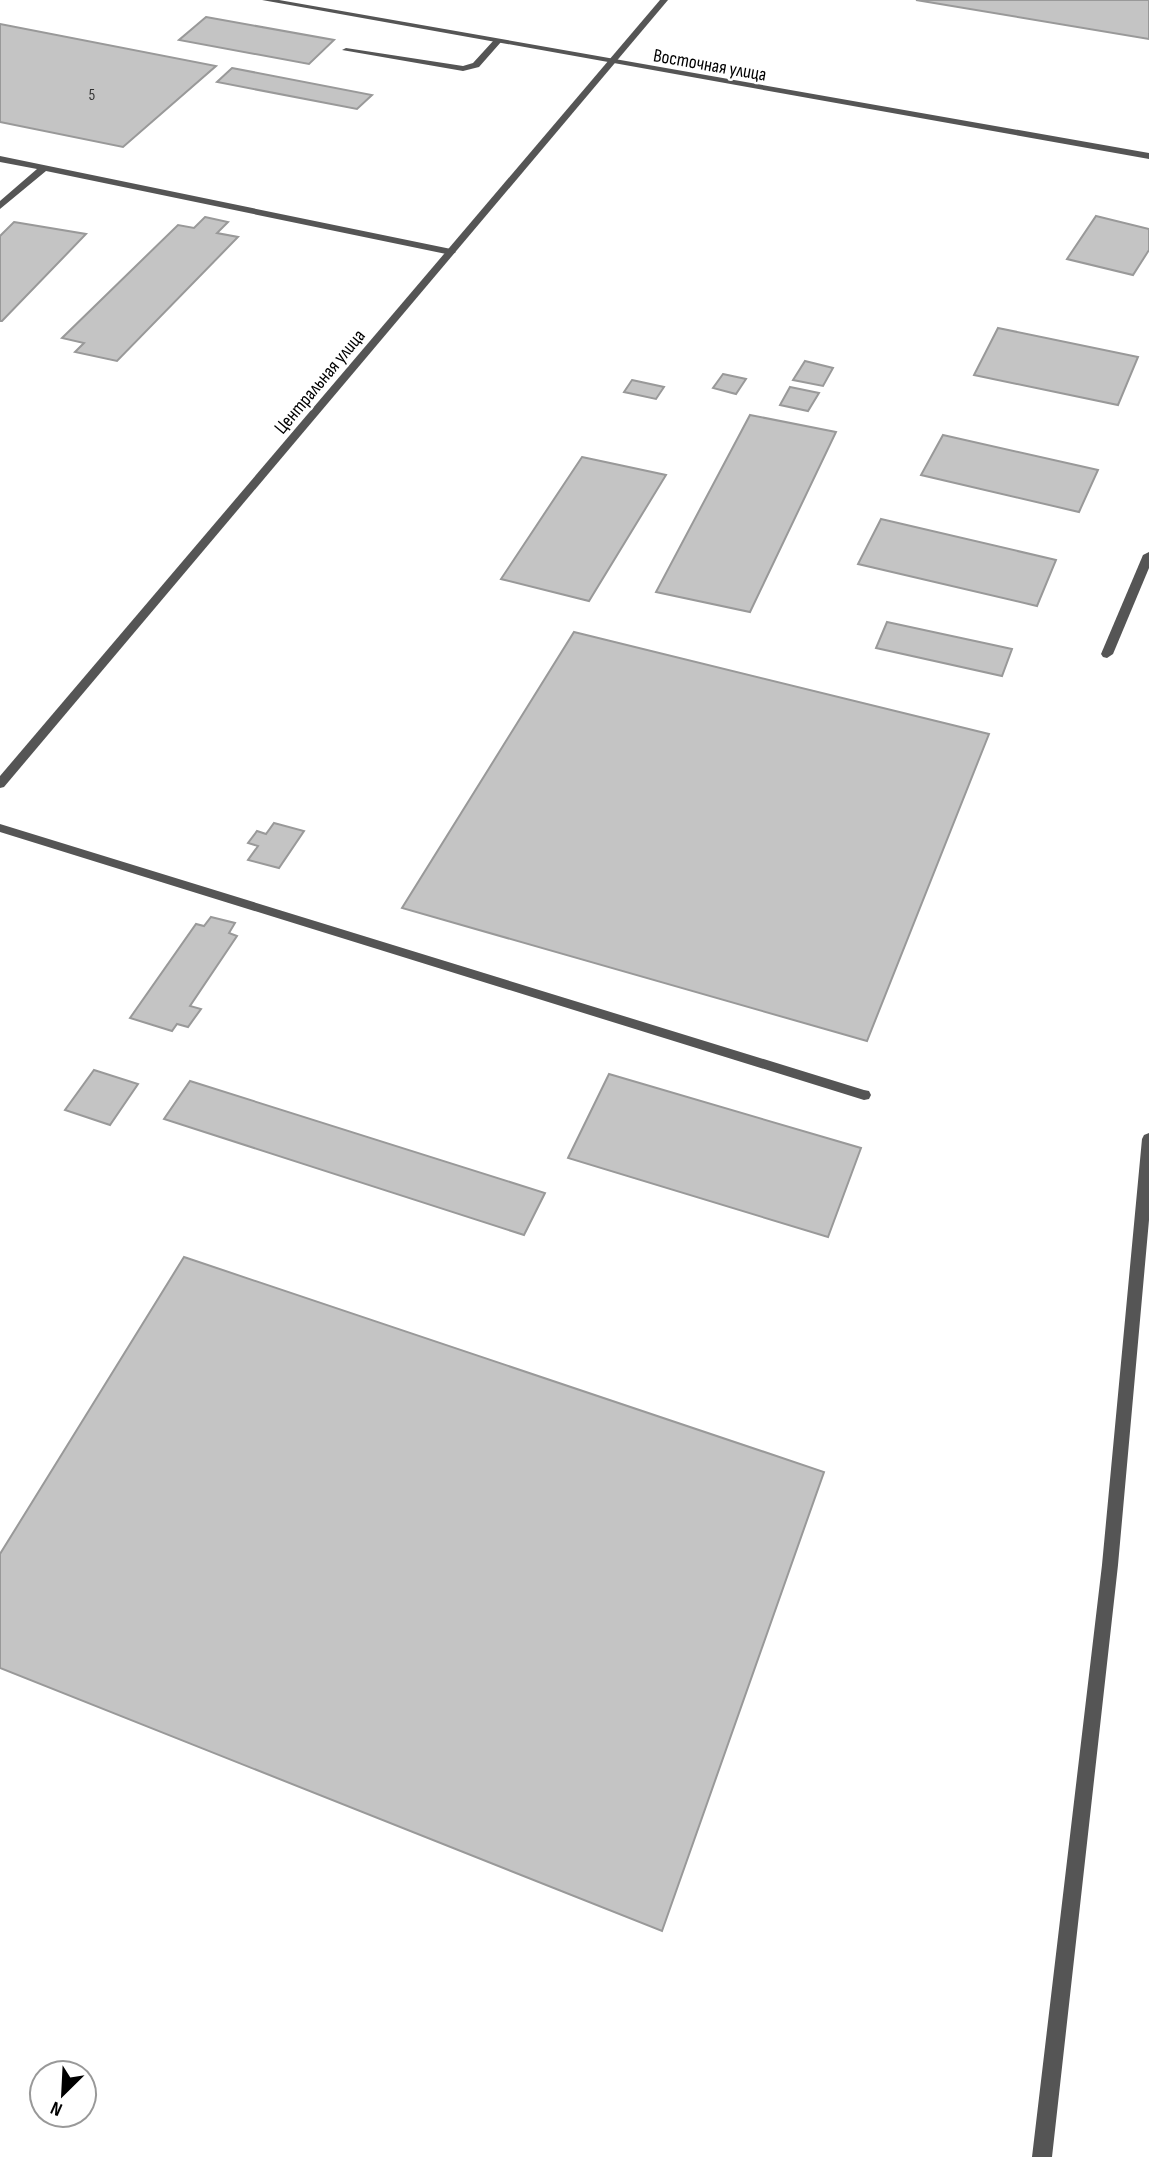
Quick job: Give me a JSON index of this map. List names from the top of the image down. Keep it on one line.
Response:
{"streets":{"street":["Восточная улица","Центральная улица"]},"crossings":[["Восточная улица","Центральная улица"]],"house_numbers":["5"],"north":"bottom left"}
